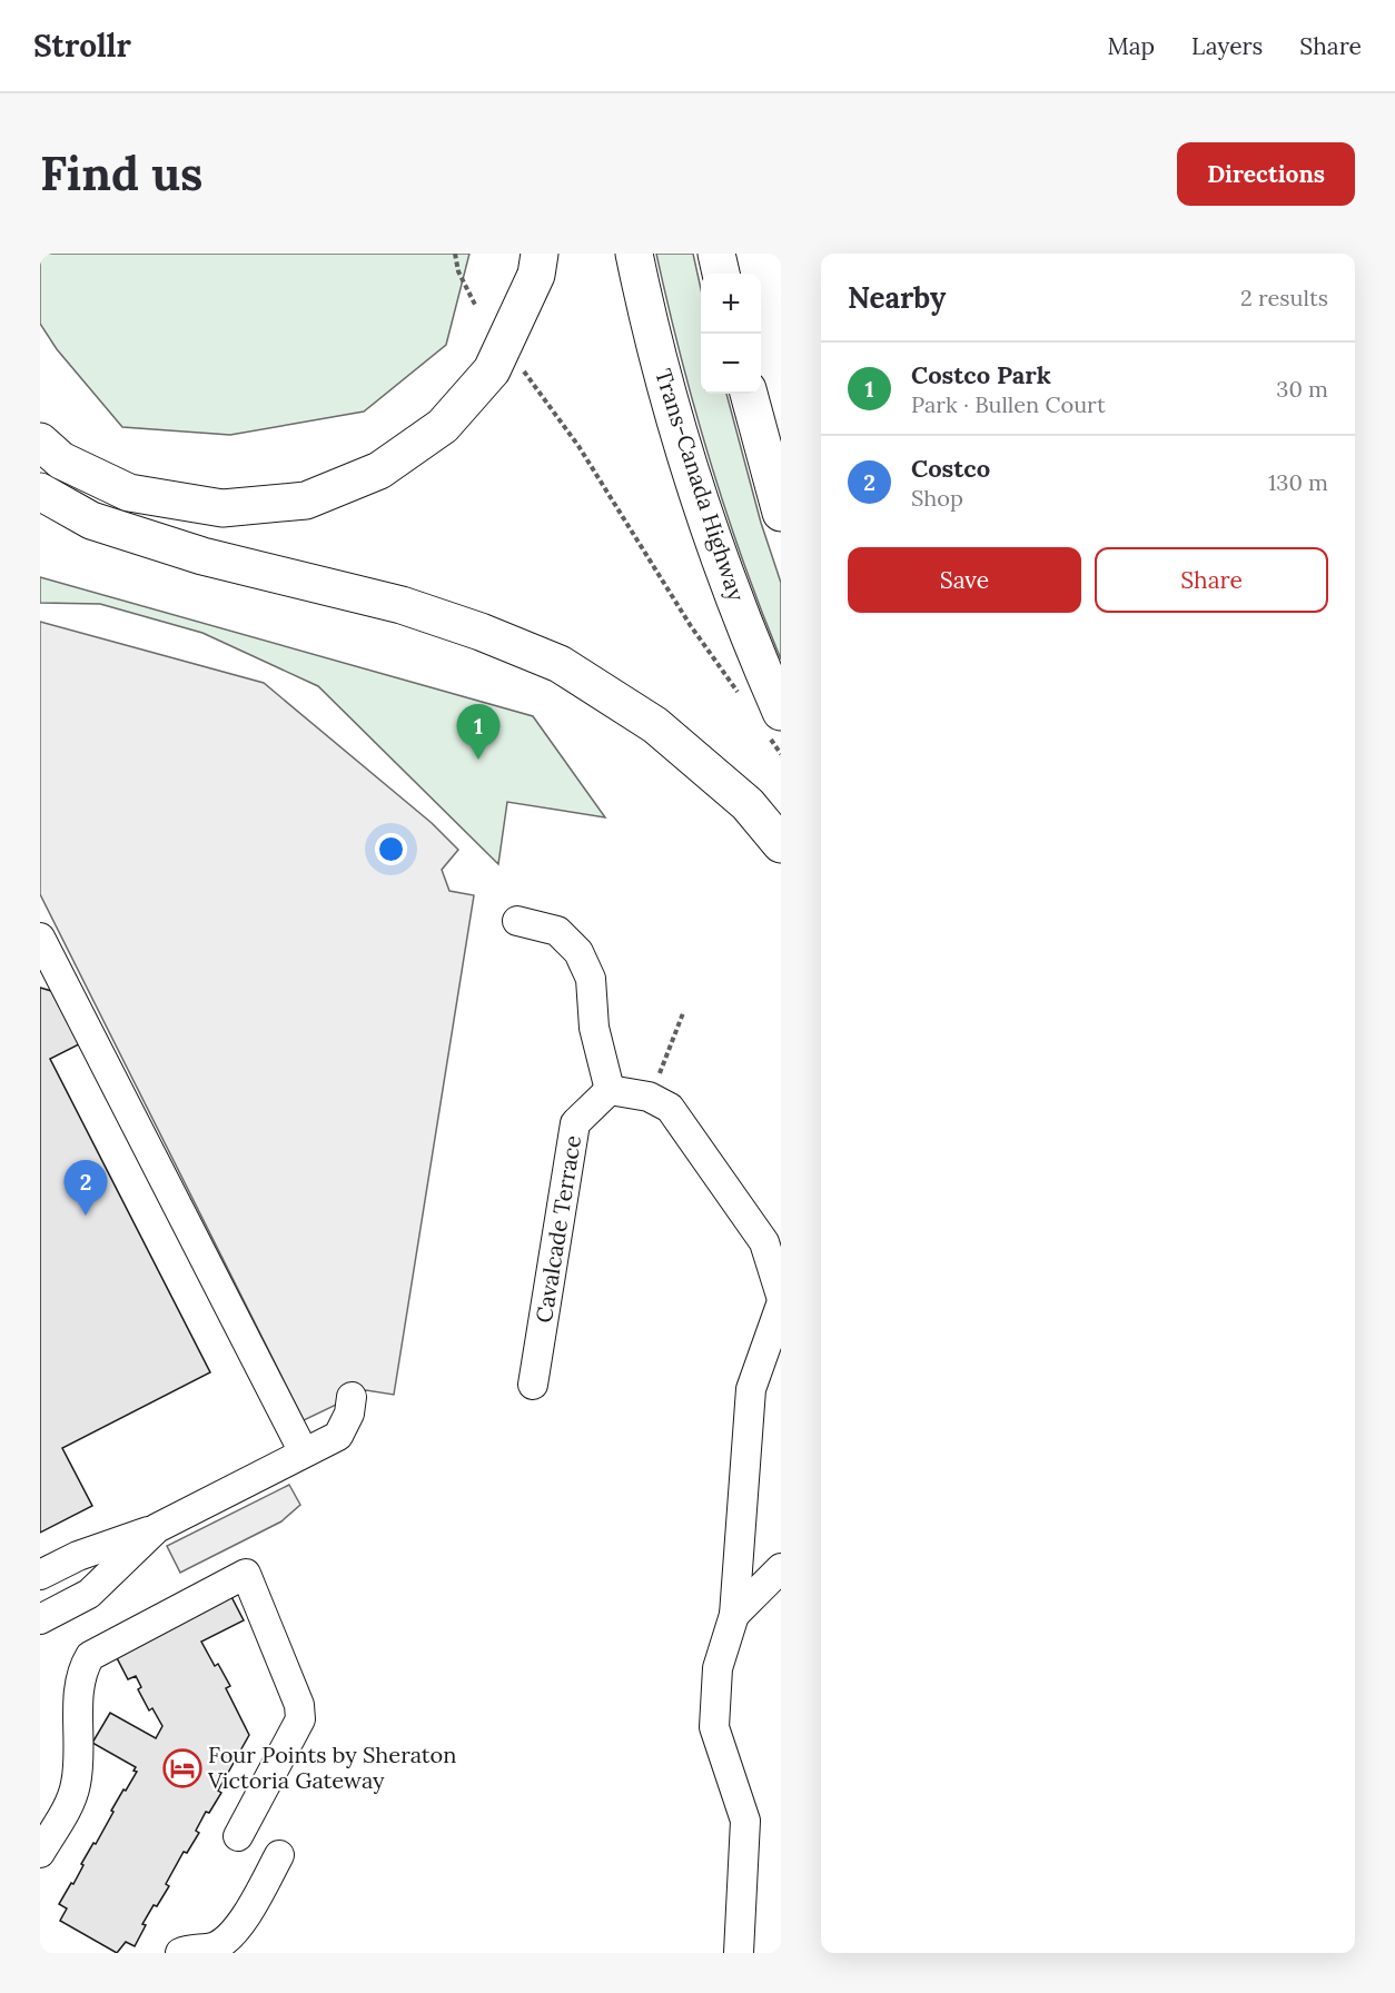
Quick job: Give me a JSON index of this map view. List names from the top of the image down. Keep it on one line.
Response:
{"streets":{"highway":["Trans-Canada Highway"],"street":["Cavalcade Terrace"]},"places":{"hotel":["Four Points by Sheraton Victoria Gateway"]},"page":{"header":"Strollr","nav":["Map","Layers","Share"],"buttons":["Directions",["Save","Share"]],"title":"Find us","heading":["Nearby","2 results"],"map_buttons":["+","−"],"list":[{"mark":"1","name":"Costco Park","note":"Park · Bullen Court","value":"30 m"},{"mark":"2","name":"Costco","note":"Shop","value":"130 m"}],"pins":["1","2"]}}
